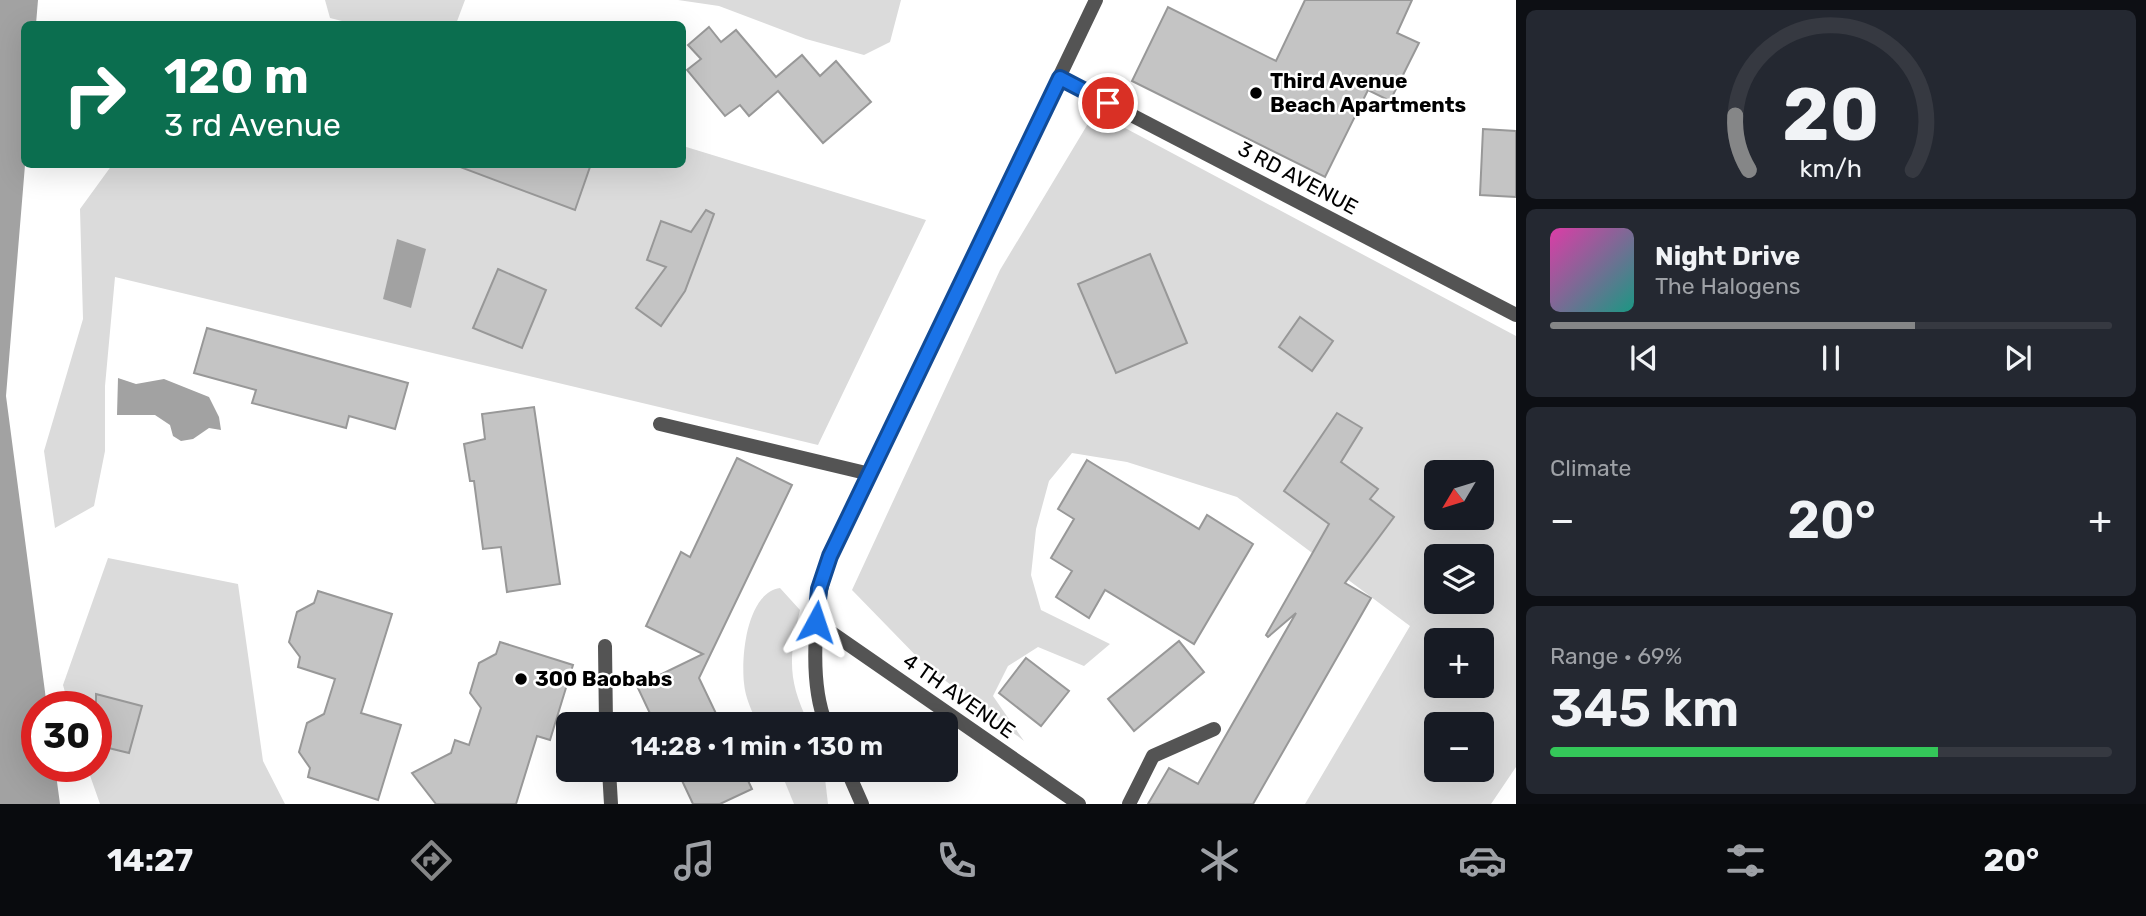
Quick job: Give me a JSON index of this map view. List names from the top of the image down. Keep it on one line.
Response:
{"streets":{"street":["3 RD AVENUE","4 TH AVENUE"]},"places":["Third Avenue Beach Apartments","300 Baobabs"],"north":"bottom left","page":{"turn":["120 m","3 rd Avenue"],"song":["Night Drive","The Halogens"],"tile":["Climate",["Range · 69%","345 km"]],"map_buttons":["+","−"],"heat":["−","20°","+"],"limit":"30","trip":"14:28 · 1 min · 130 m","tabs":["14:27","20°"],"gauge":["20","km/h"]}}
